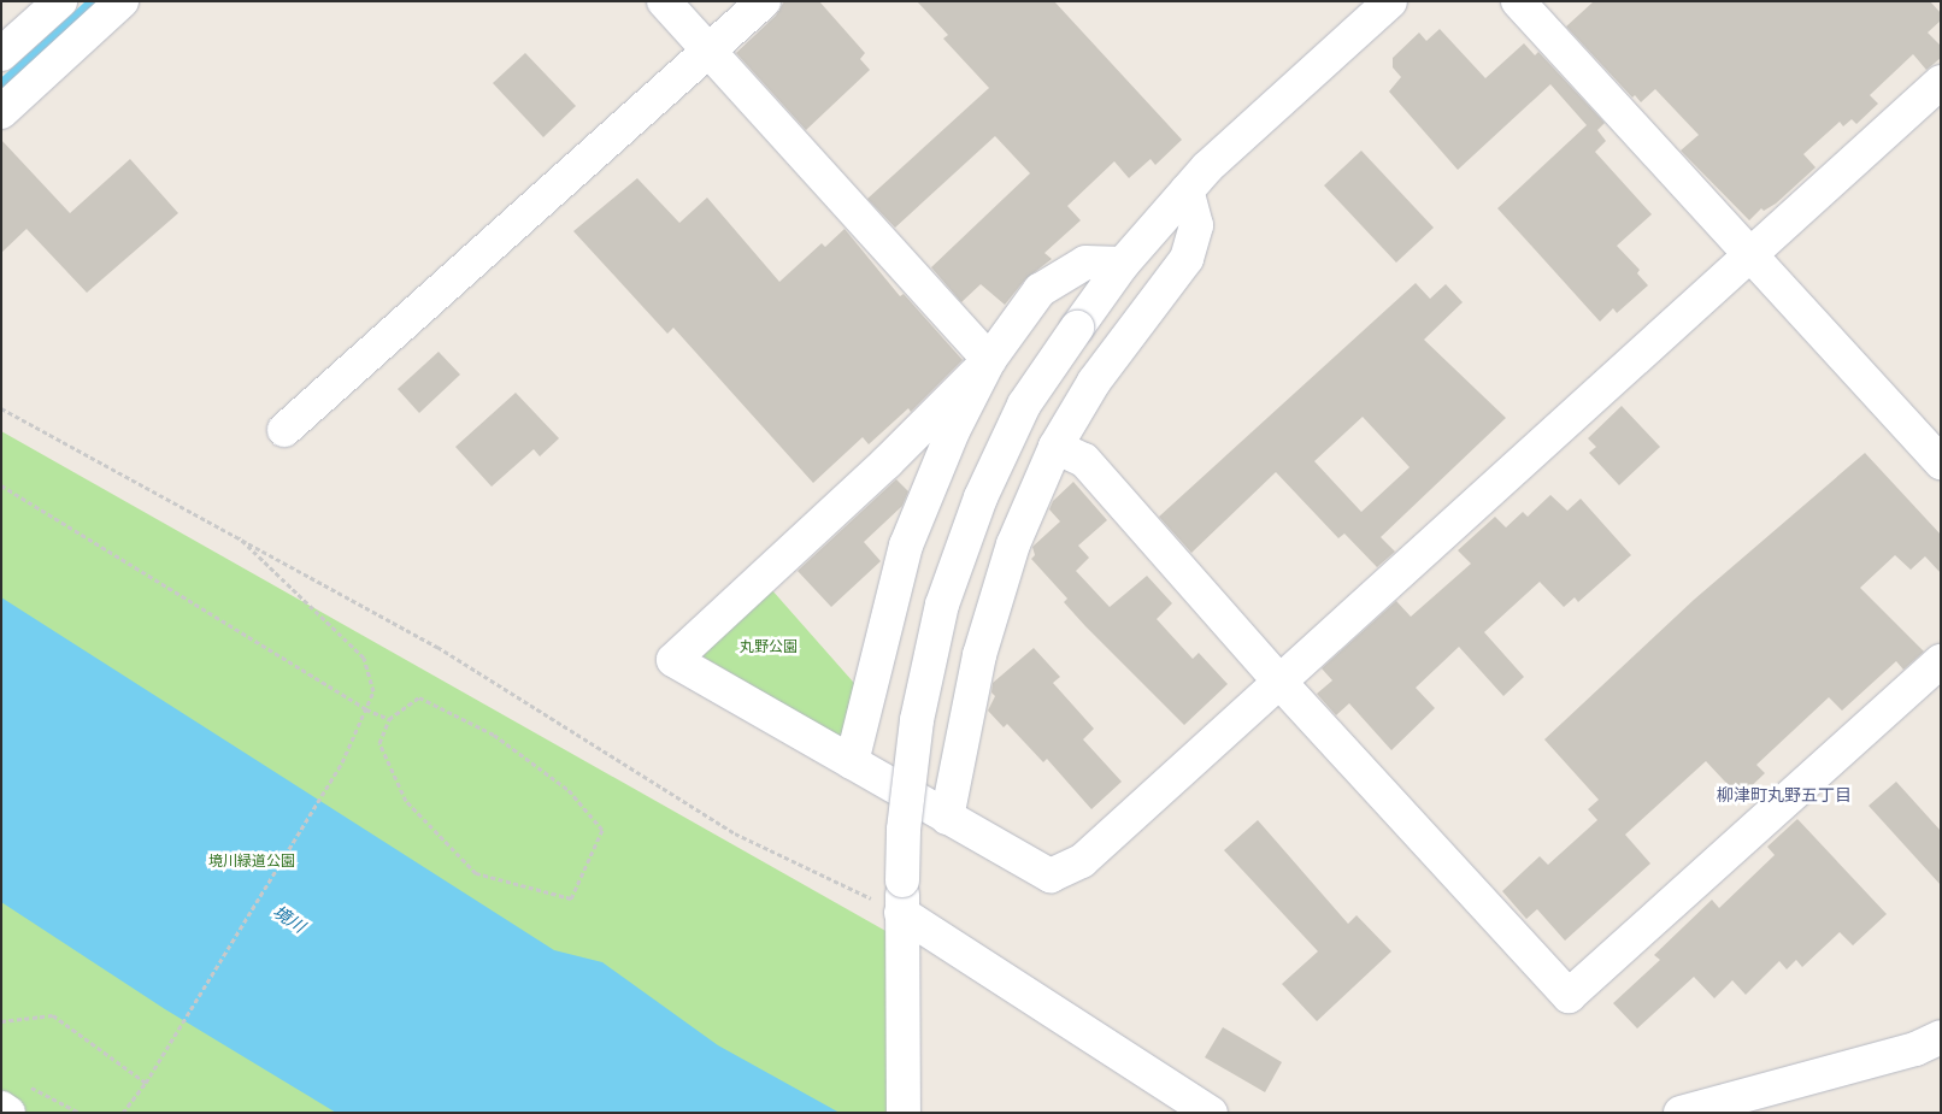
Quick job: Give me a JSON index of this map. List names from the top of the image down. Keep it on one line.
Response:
{"districts":["柳津町丸野五丁目"],"water":["境川"],"parks":["丸野公園","境川緑道公園"]}
